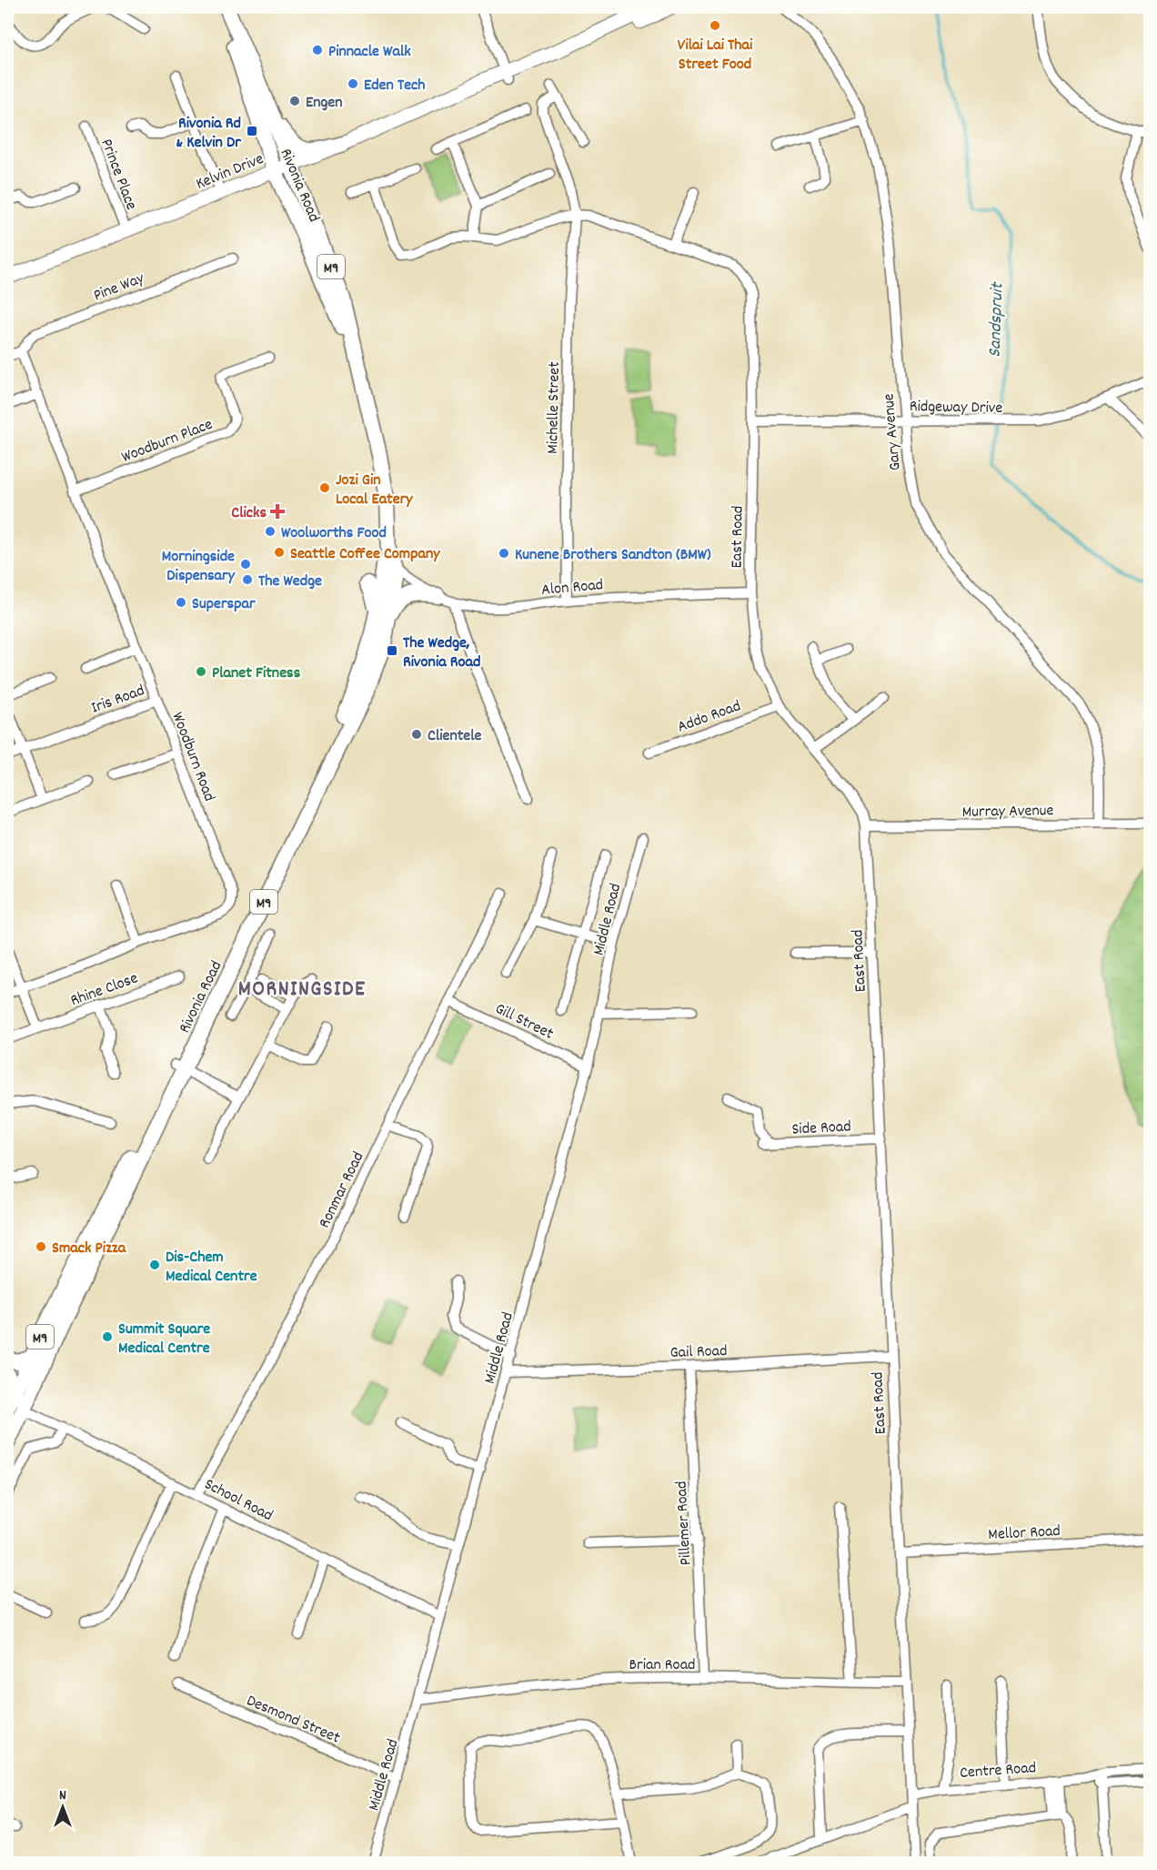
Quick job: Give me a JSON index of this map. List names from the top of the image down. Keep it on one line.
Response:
{"streets":{"main road":["Kelvin Drive","Rivonia Road","M9"],"street":["Prince Place","Pine Way","Ridgeway Drive","Michelle Street","Gary Avenue","Woodburn Place","East Road","Alon Road","Iris Road","Addo Road","Woodburn Road","Murray Avenue","Middle Road","Rhine Close","Gill Street","Side Road","Ronmar Road","Gail Road","School Road","Pillemer Road","Mellor Road","Brian Road","Desmond Street","Centre Road"]},"crossings":[["Kelvin Drive","Prince Place"],["Kelvin Drive","Rivonia Road"],["Rivonia Road","Alon Road"],["Rivonia Road","School Road"],["Pine Way","Woodburn Road"],["Ridgeway Drive","Gary Avenue"],["Ridgeway Drive","East Road"],["Michelle Street","East Road"],["Michelle Street","Alon Road"],["Gary Avenue","Murray Avenue"],["Woodburn Place","Woodburn Road"],["East Road","Alon Road"],["East Road","Addo Road"],["East Road","Murray Avenue"],["East Road","Side Road"],["East Road","Gail Road"],["East Road","Mellor Road"],["East Road","Brian Road"],["East Road","Centre Road"],["Iris Road","Woodburn Road"],["Middle Road","Gill Street"],["Middle Road","Gail Road"],["Middle Road","School Road"],["Middle Road","Brian Road"],["Middle Road","Desmond Street"],["Gill Street","Ronmar Road"],["Ronmar Road","School Road"],["Gail Road","Pillemer Road"],["Pillemer Road","Brian Road"]],"districts":["MORNINGSIDE"],"water":["Sandspruit"],"places":{"other":["Vilai Lai Thai Street Food","Pinnacle Walk","Eden Tech","Engen","Jozi Gin Local Eatery","Woolworths Food","Seattle Coffee Company","Kunene Brothers Sandton (BMW)","Morningside Dispensary","The Wedge","Superspar","Planet Fitness","Clientele","Smack Pizza","Dis-Chem Medical Centre","Summit Square Medical Centre"],"transit":["Rivonia Rd & Kelvin Dr","The Wedge, Rivonia Road"],"health":["Clicks"]},"north":"top"}
